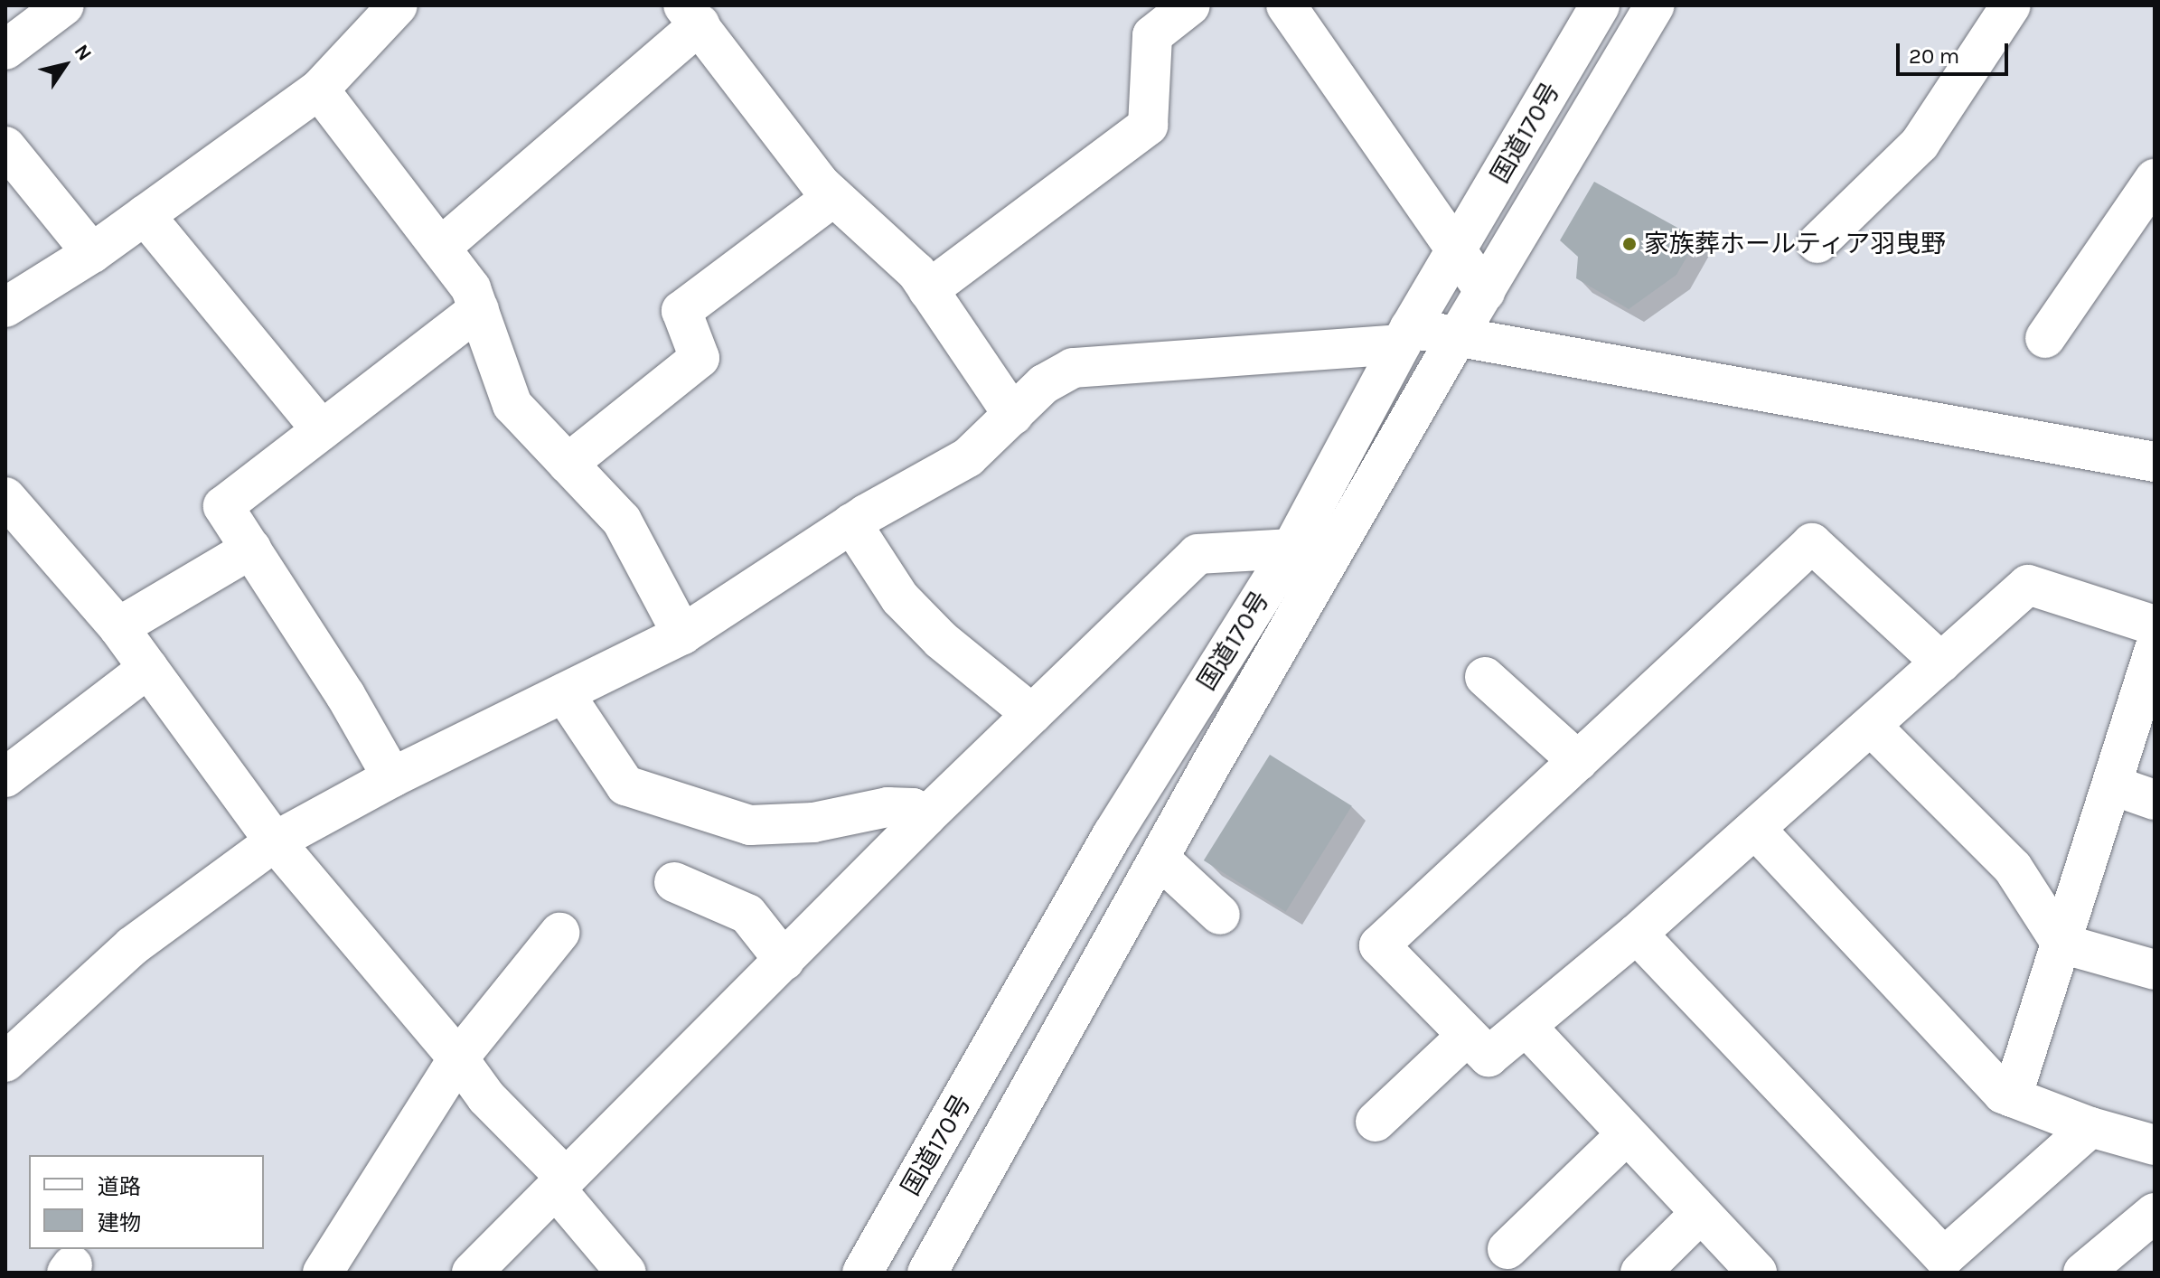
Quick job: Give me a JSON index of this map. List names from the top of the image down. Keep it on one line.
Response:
{"streets":{"main road":["国道170号"]},"places":["家族葬ホールティア羽曳野"],"legend":["道路","建物"],"scale_bar":"20 m","north":"top right"}
